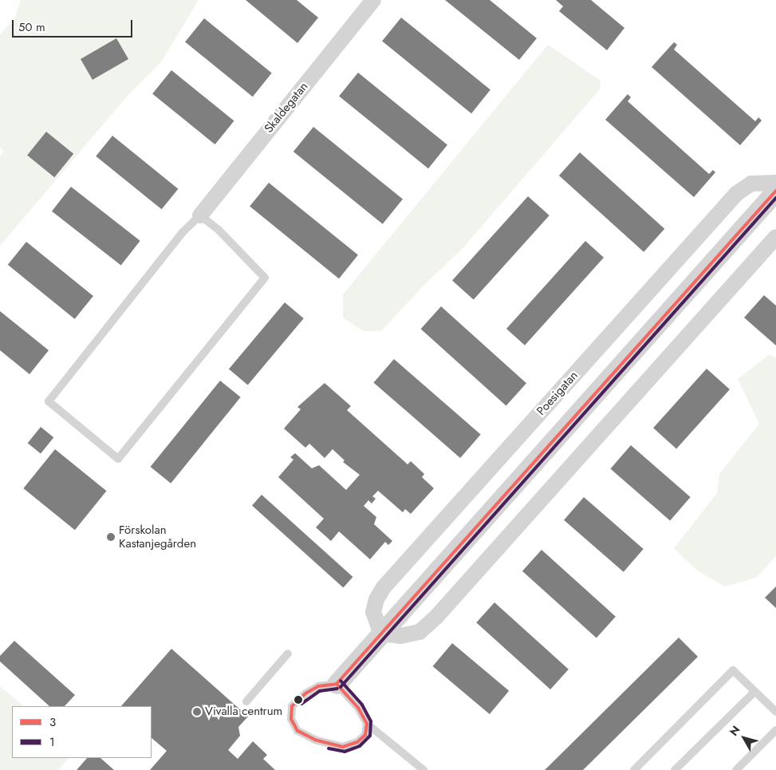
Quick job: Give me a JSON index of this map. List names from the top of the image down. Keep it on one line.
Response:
{"streets":{"street":["Skaldegatan","Poesigatan"]},"places":["Förskolan Kastanjegården","Vivalla centrum"],"lines":["transit line 3","transit line 1"],"legend":["3","1"],"scale_bar":"50 m","north":"top left"}
